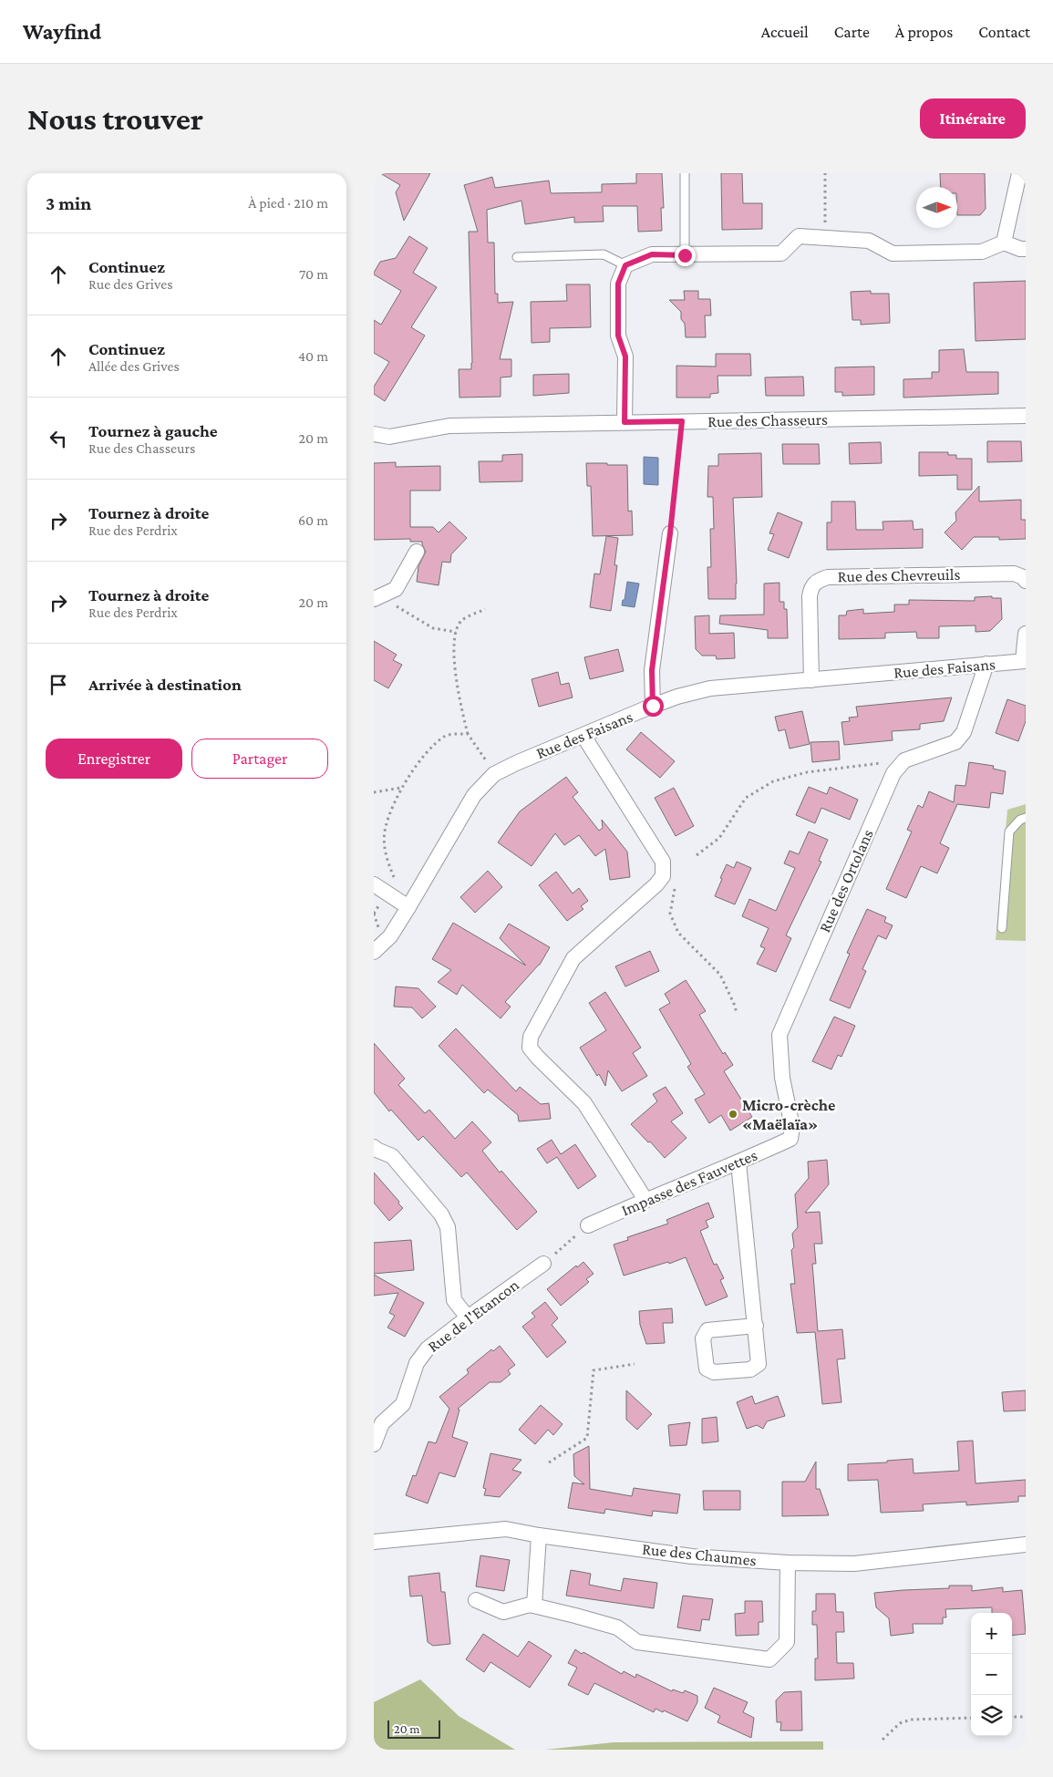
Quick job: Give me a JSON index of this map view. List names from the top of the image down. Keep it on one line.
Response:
{"streets":{"street":["Rue des Chasseurs","Rue des Chevreuils","Rue des Faisans","Rue des Ortolans","Impasse des Fauvettes","Rue de l'Etancon","Rue des Chaumes"]},"crossings":[["Rue des Chevreuils","Rue des Faisans"],["Rue des Ortolans","Impasse des Fauvettes"]],"places":["Micro-crèche «Maëlaïa»"],"scale_bar":"20 m","north":"right","page":{"header":"Wayfind","nav":["Accueil","Carte","À propos","Contact"],"buttons":["Itinéraire",["Enregistrer","Partager"]],"title":"Nous trouver","heading":["3 min","À pied · 210 m"],"list":[["Continuez","Rue des Grives","70 m"],["Continuez","Allée des Grives","40 m"],["Tournez à gauche","Rue des Chasseurs","20 m"],["Tournez à droite","Rue des Perdrix","60 m"],["Tournez à droite","Rue des Perdrix","20 m"],"Arrivée à destination"],"map_buttons":["+","−"],"scale":"20 m"}}
